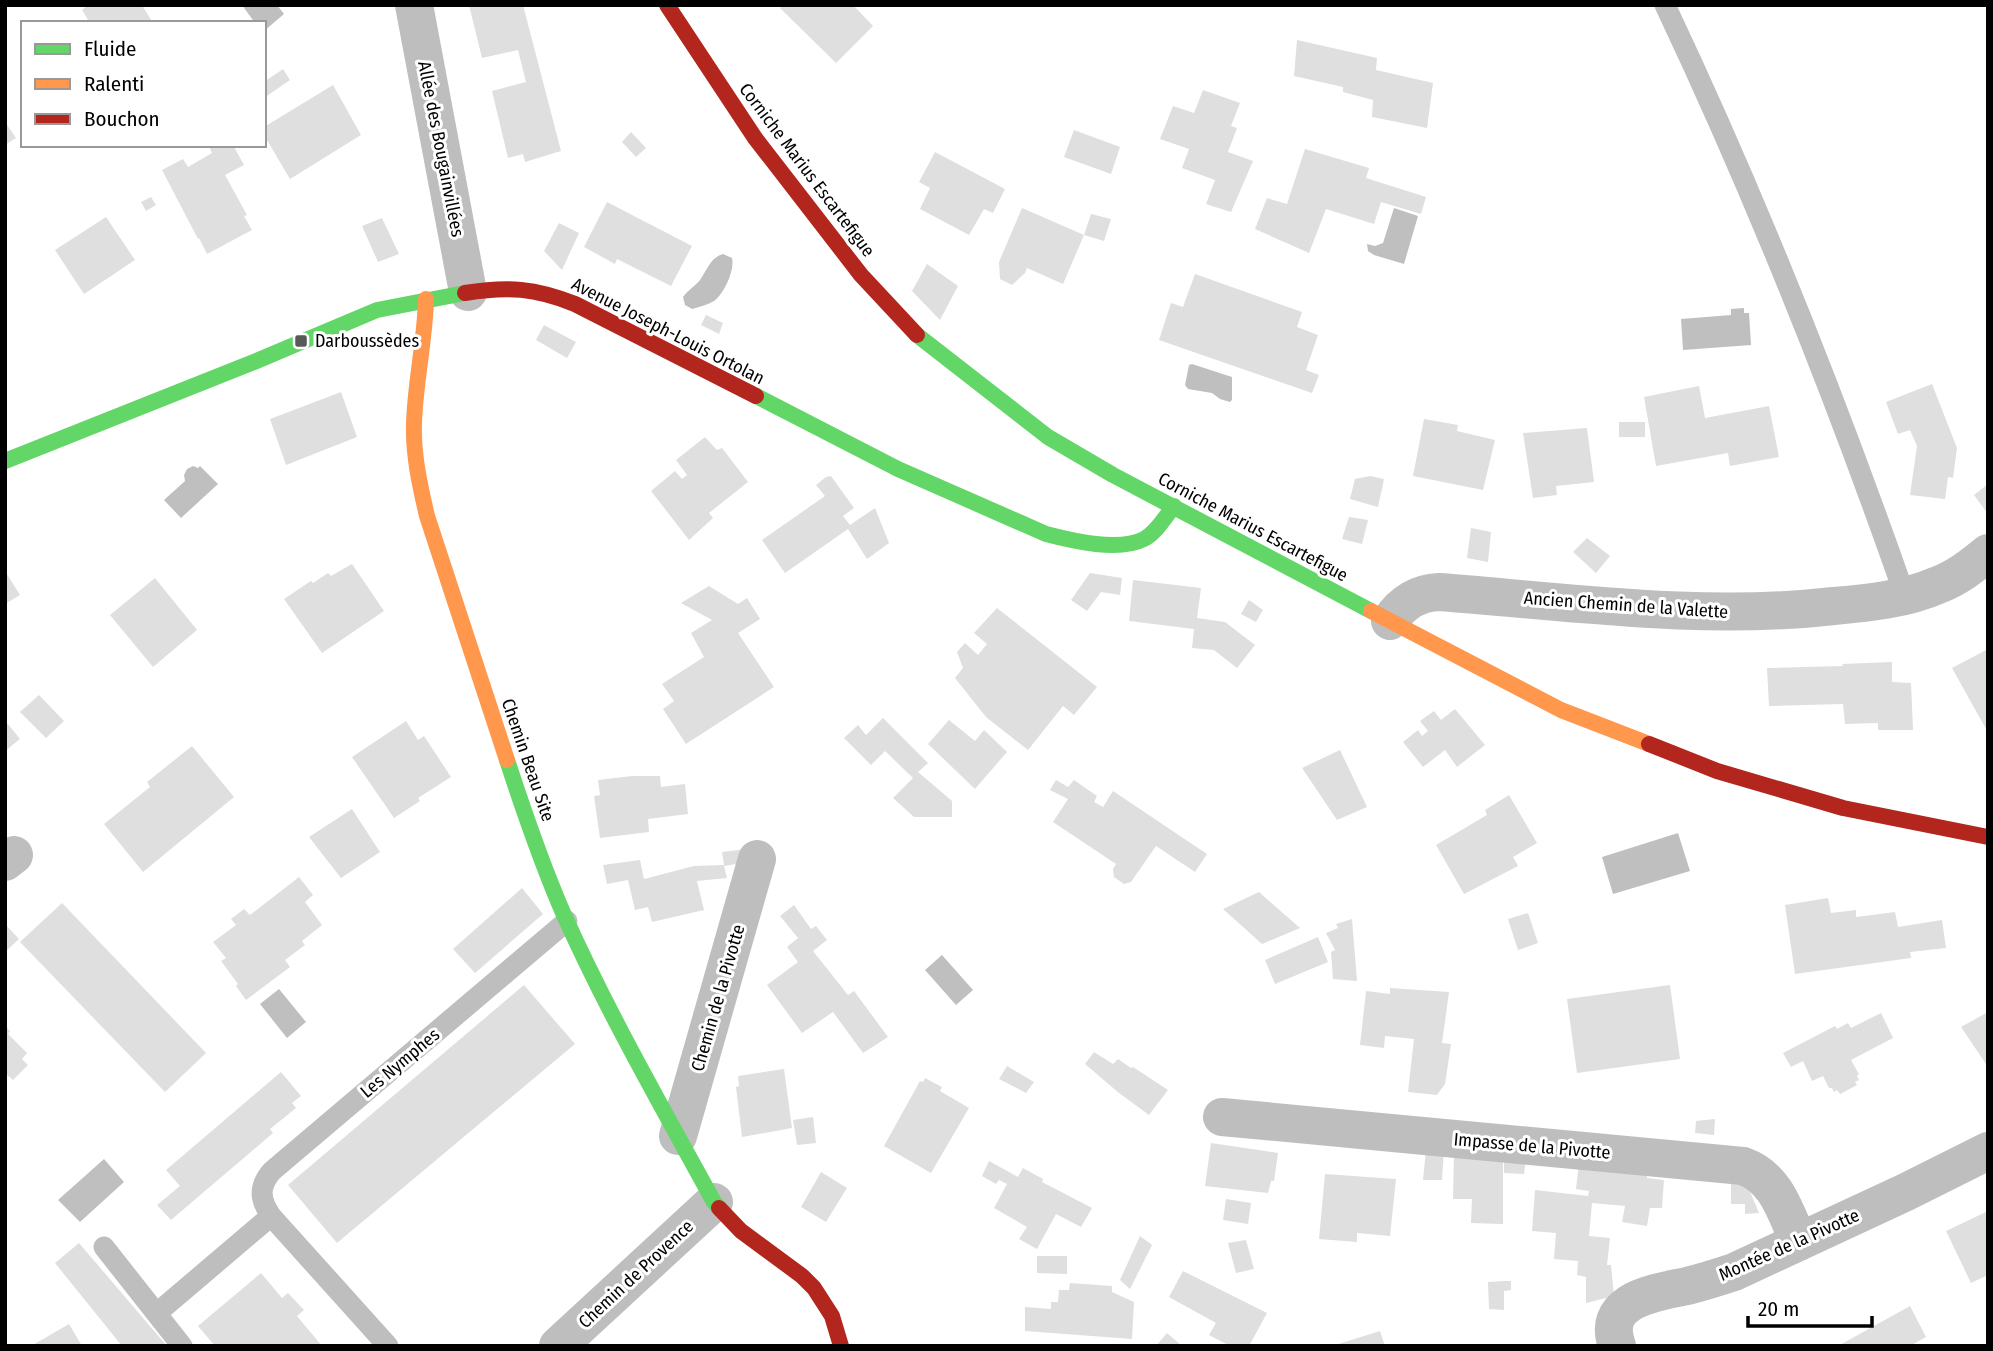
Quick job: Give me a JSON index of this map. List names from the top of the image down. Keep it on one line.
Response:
{"streets":{"street":["Allée des Bougainvillées","Corniche Marius Escartefigue","Avenue Joseph-Louis Ortolan","Ancien Chemin de la Valette","Chemin Beau Site","Chemin de la Pivotte","Impasse de la Pivotte","Montée de la Pivotte","Chemin de Provence"],"lane":["Les Nymphes"]},"crossings":[["Allée des Bougainvillées","Avenue Joseph-Louis Ortolan"],["Corniche Marius Escartefigue","Avenue Joseph-Louis Ortolan"],["Corniche Marius Escartefigue","Ancien Chemin de la Valette"],["Avenue Joseph-Louis Ortolan","Chemin Beau Site"],["Chemin Beau Site","Chemin de la Pivotte"],["Chemin Beau Site","Les Nymphes"],["Chemin Beau Site","Chemin de Provence"],["Impasse de la Pivotte","Montée de la Pivotte"]],"places":{"transit":["Darboussèdes"]},"legend":["Fluide","Ralenti","Bouchon"],"scale_bar":"20 m"}
